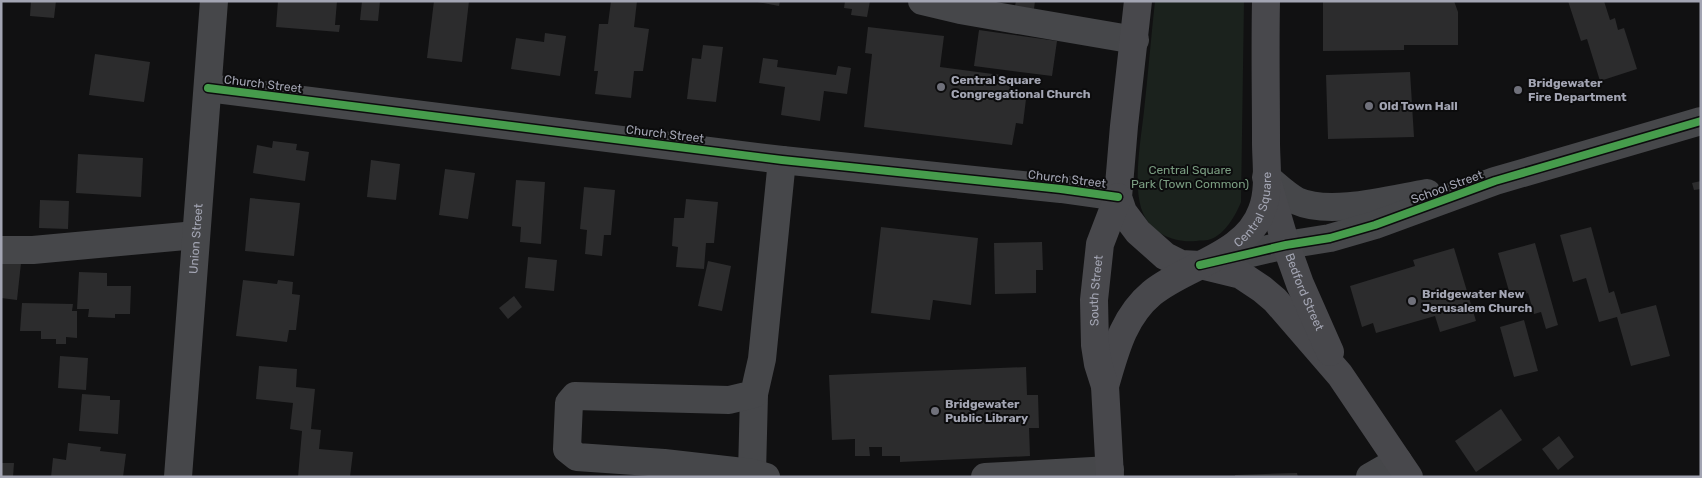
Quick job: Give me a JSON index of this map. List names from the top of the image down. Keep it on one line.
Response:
{"streets":{"main road":["Central Square","South Street","Bedford Street"],"street":["Church Street","School Street","Union Street"]},"crossings":[["Church Street","Union Street"],["Church Street","South Street"],["School Street","Central Square"],["School Street","South Street"],["School Street","Bedford Street"],["Central Square","South Street"],["Central Square","Bedford Street"],["South Street","Bedford Street"]],"parks":["Central Square Park (Town Common)"],"places":["Central Square Congregational Church","Bridgewater Fire Department","Old Town Hall","Bridgewater New Jerusalem Church","Bridgewater Public Library"]}
